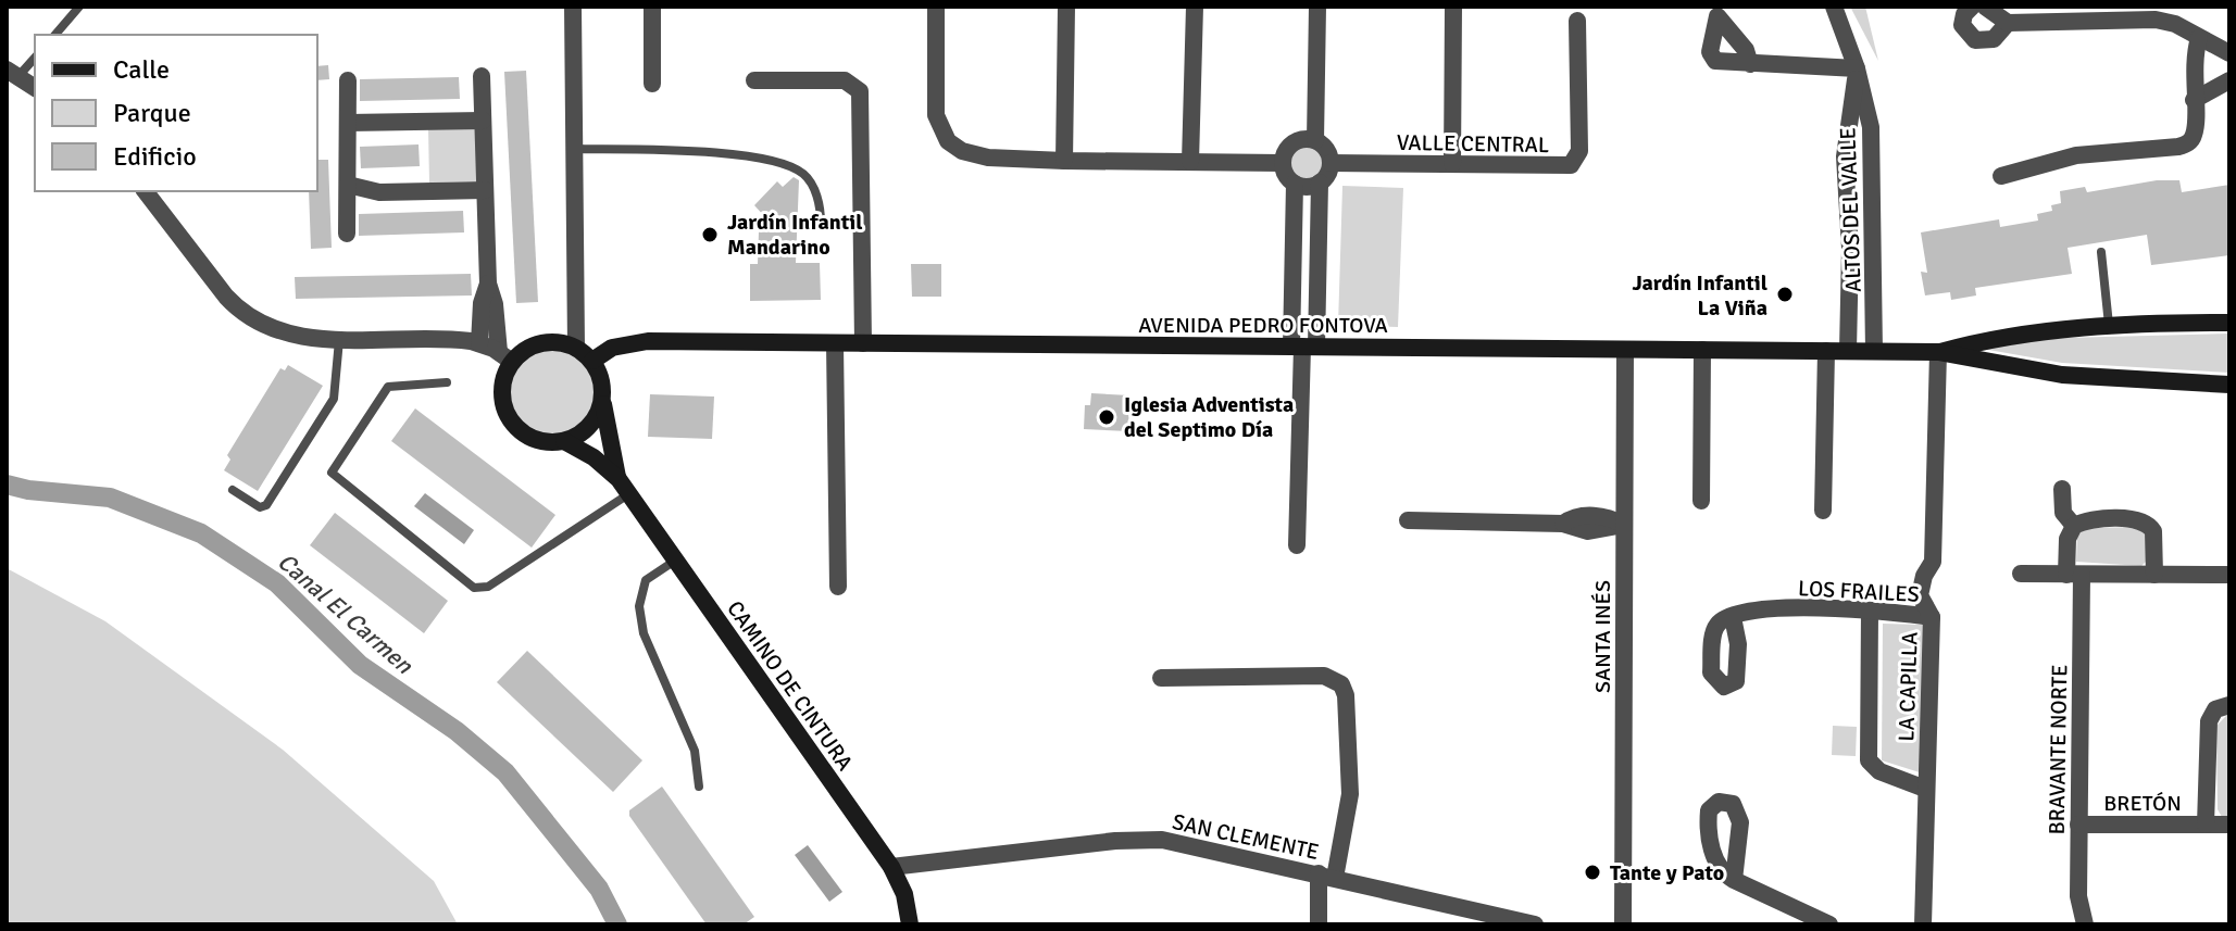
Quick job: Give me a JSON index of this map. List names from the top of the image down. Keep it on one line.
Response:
{"streets":{"street":["VALLE CENTRAL","ALTOS DEL VALLE","AVENIDA PEDRO FONTOVA","LOS FRAILES","SANTA INÉS","CAMINO DE CINTURA","LA CAPILLA","BRAVANTE NORTE","BRETÓN","SAN CLEMENTE"]},"crossings":[["ALTOS DEL VALLE","AVENIDA PEDRO FONTOVA"],["AVENIDA PEDRO FONTOVA","SANTA INÉS"],["AVENIDA PEDRO FONTOVA","CAMINO DE CINTURA"],["AVENIDA PEDRO FONTOVA","LA CAPILLA"],["LOS FRAILES","LA CAPILLA"],["CAMINO DE CINTURA","SAN CLEMENTE"],["BRAVANTE NORTE","BRETÓN"]],"water":["Canal El Carmen"],"places":["Jardín Infantil Mandarino","Jardín Infantil La Viña","Iglesia Adventista del Septimo Día","Tante y Pato"],"legend":["Calle","Parque","Edificio"]}
